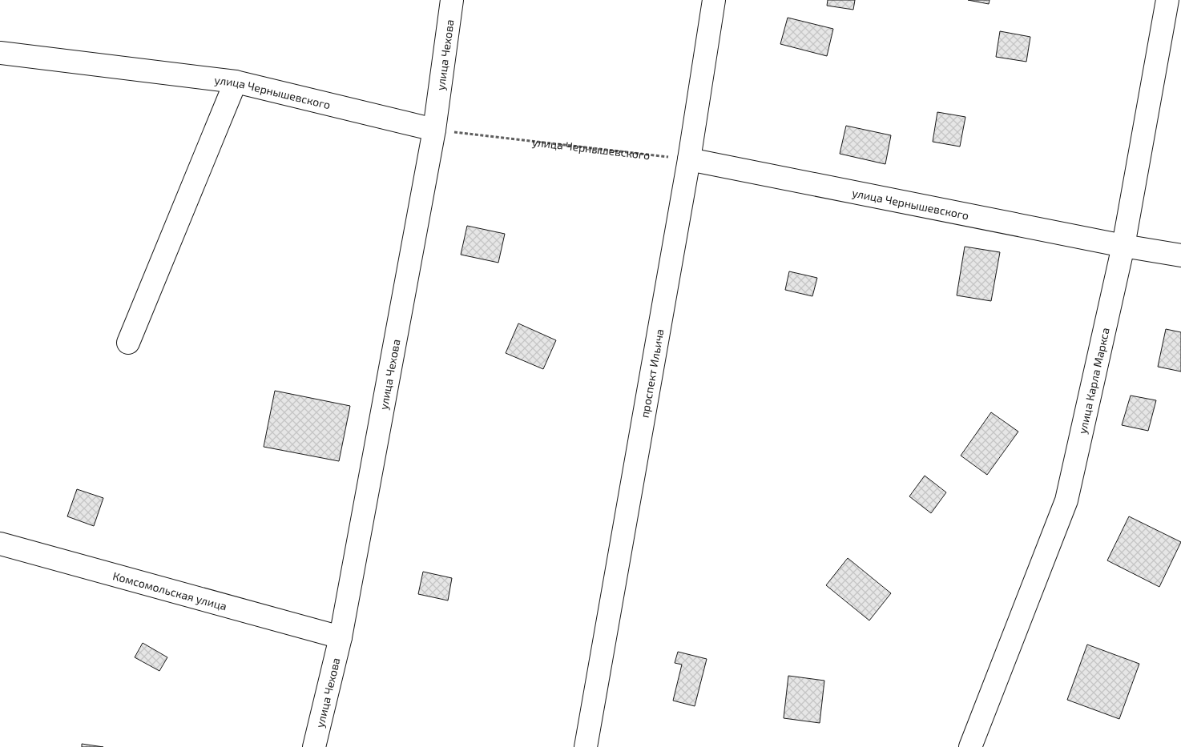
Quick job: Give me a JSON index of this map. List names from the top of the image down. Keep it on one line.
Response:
{"streets":{"street":["улица Чехова","улица Чернышевского","проспект Ильича","улица Карла Маркса","Комсомольская улица"]},"crossings":[["улица Чехова","улица Чернышевского"],["улица Чехова","Комсомольская улица"],["улица Чернышевского","проспект Ильича"],["улица Чернышевского","улица Карла Маркса"]]}
